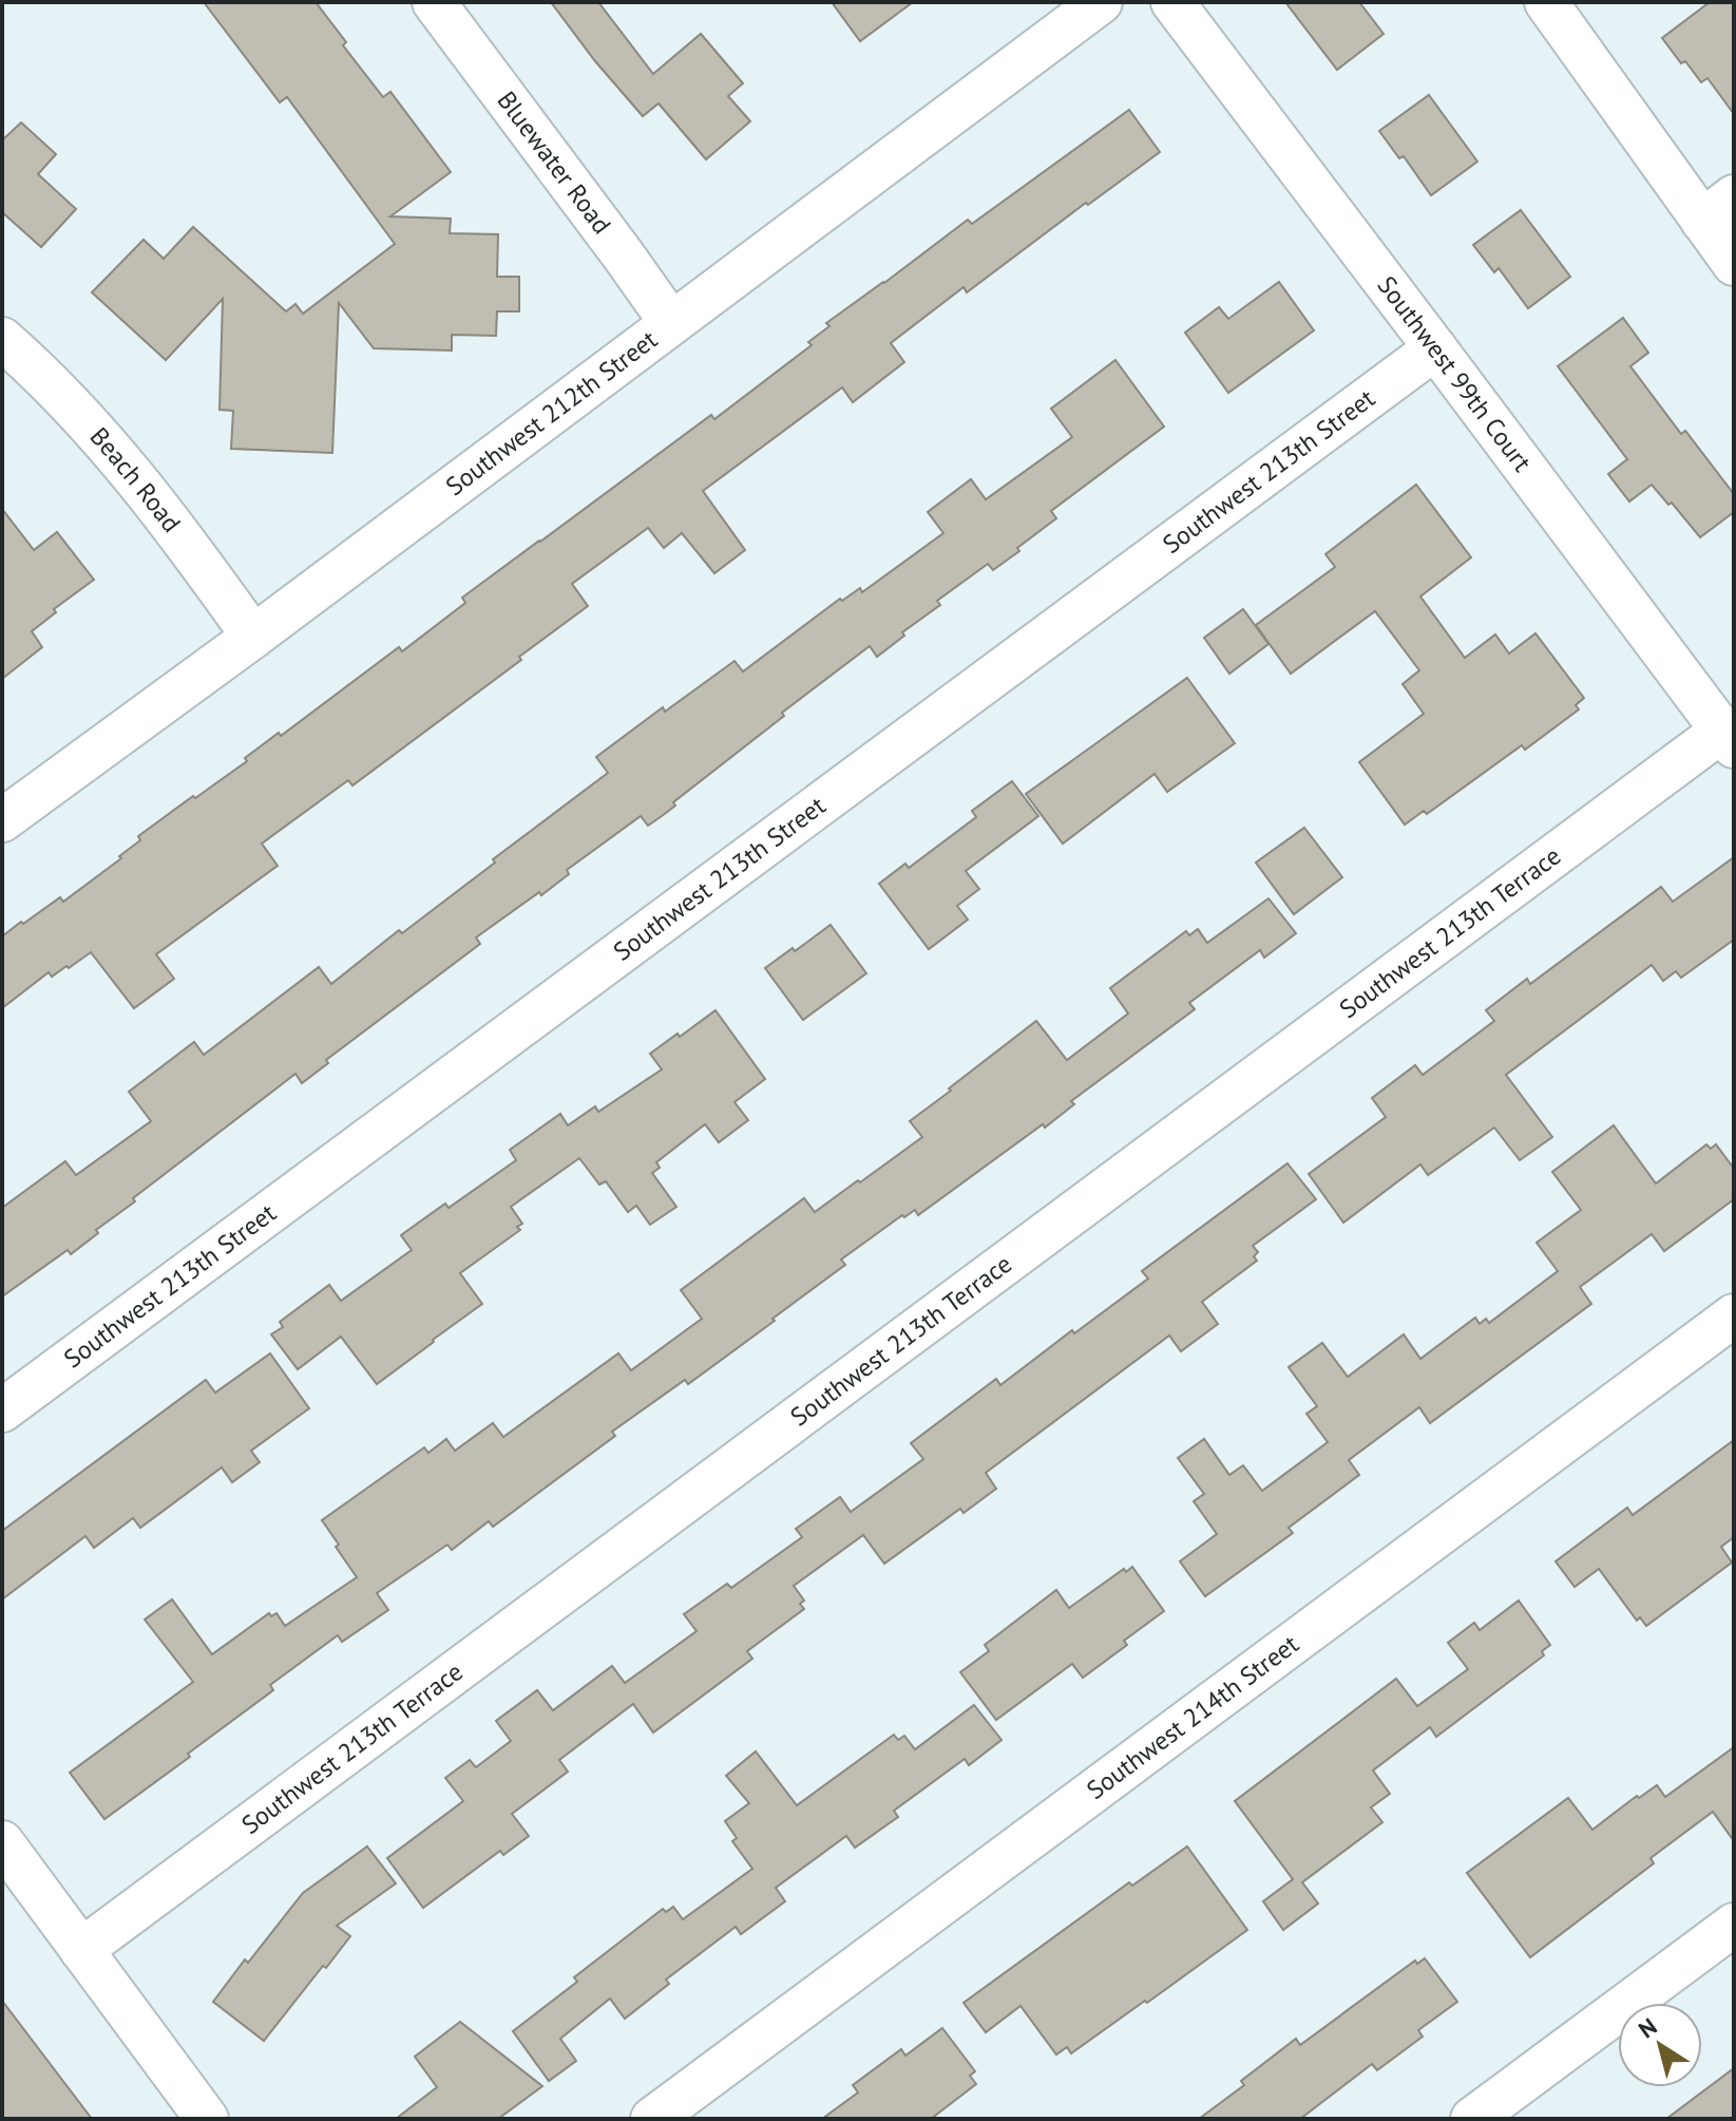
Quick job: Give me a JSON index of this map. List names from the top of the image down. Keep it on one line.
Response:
{"streets":{"street":["Bluewater Road","Southwest 99th Court","Southwest 212th Street","Southwest 213th Street","Beach Road","Southwest 213th Terrace","Southwest 214th Street"]},"crossings":[["Bluewater Road","Southwest 212th Street"],["Southwest 99th Court","Southwest 213th Street"],["Southwest 99th Court","Southwest 213th Terrace"],["Southwest 212th Street","Beach Road"]],"north":"top left"}
